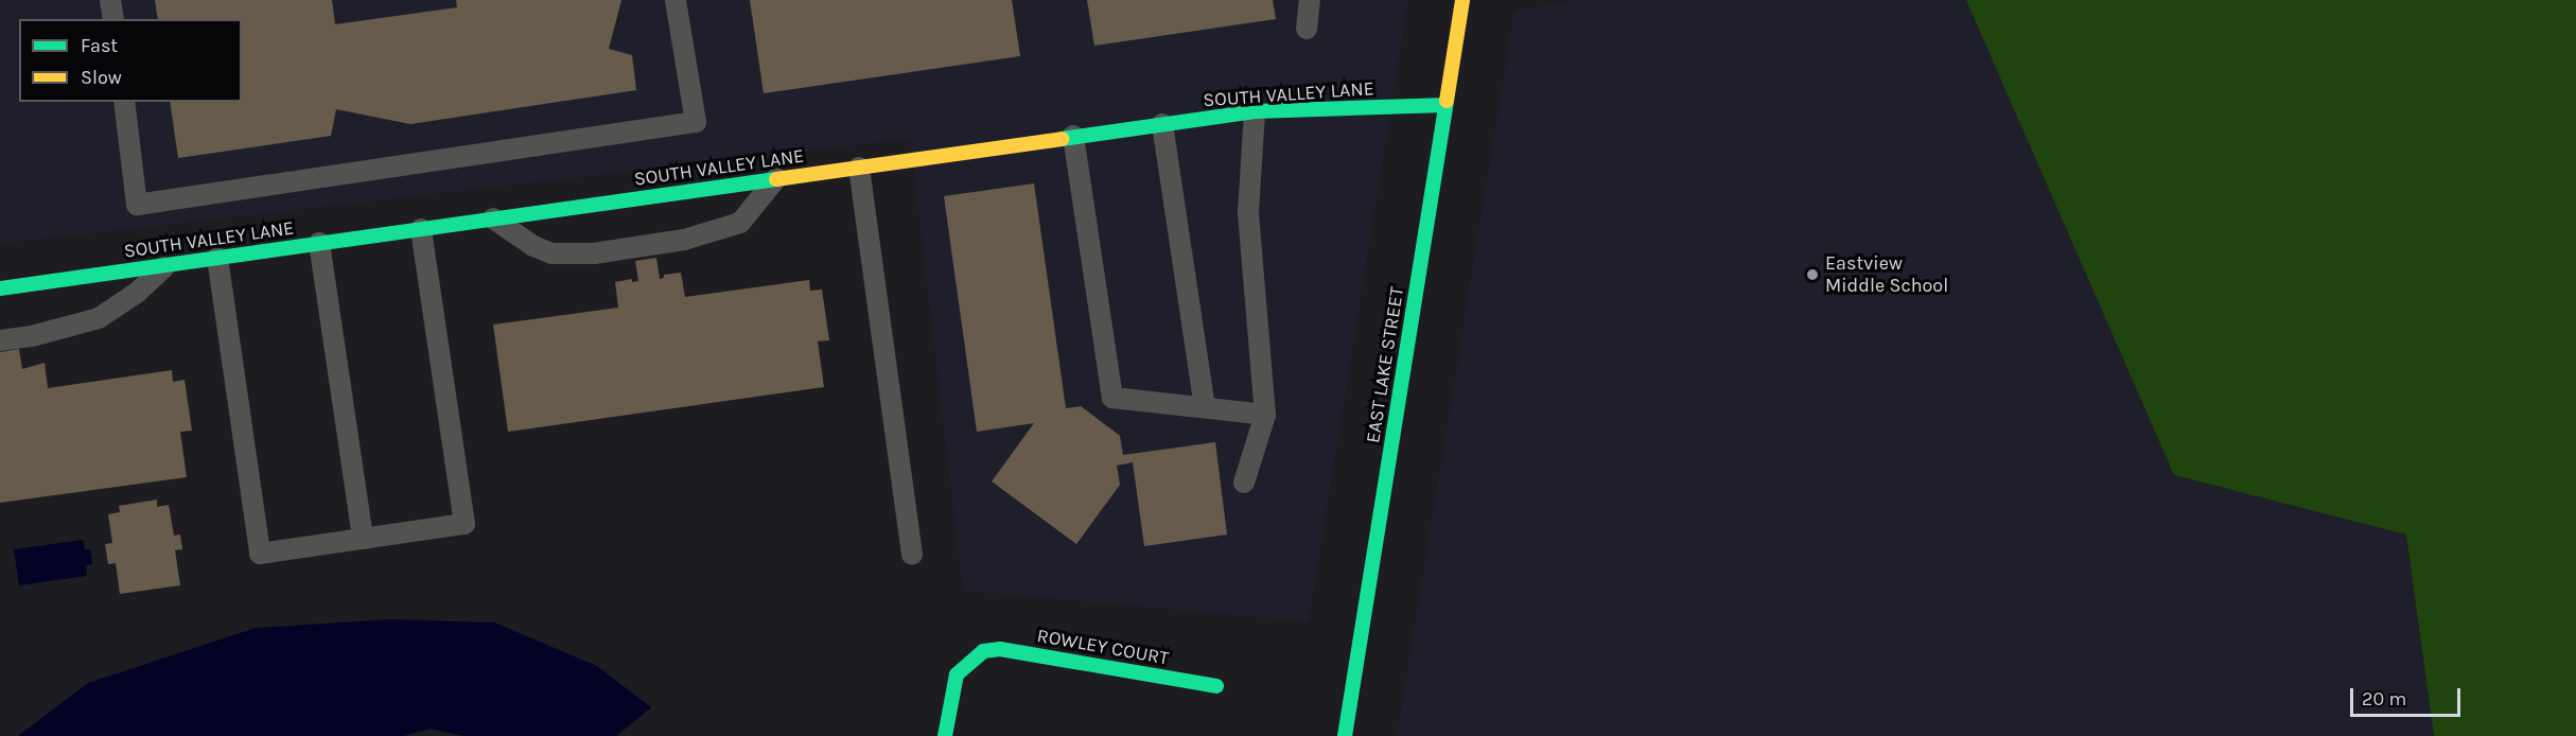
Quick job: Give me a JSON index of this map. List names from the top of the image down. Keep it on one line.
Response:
{"streets":{"main road":["SOUTH VALLEY LANE","EAST LAKE STREET","ROWLEY COURT"]},"crossings":[["SOUTH VALLEY LANE","EAST LAKE STREET"]],"places":["Eastview Middle School"],"legend":["Fast","Slow"],"scale_bar":"20 m"}
